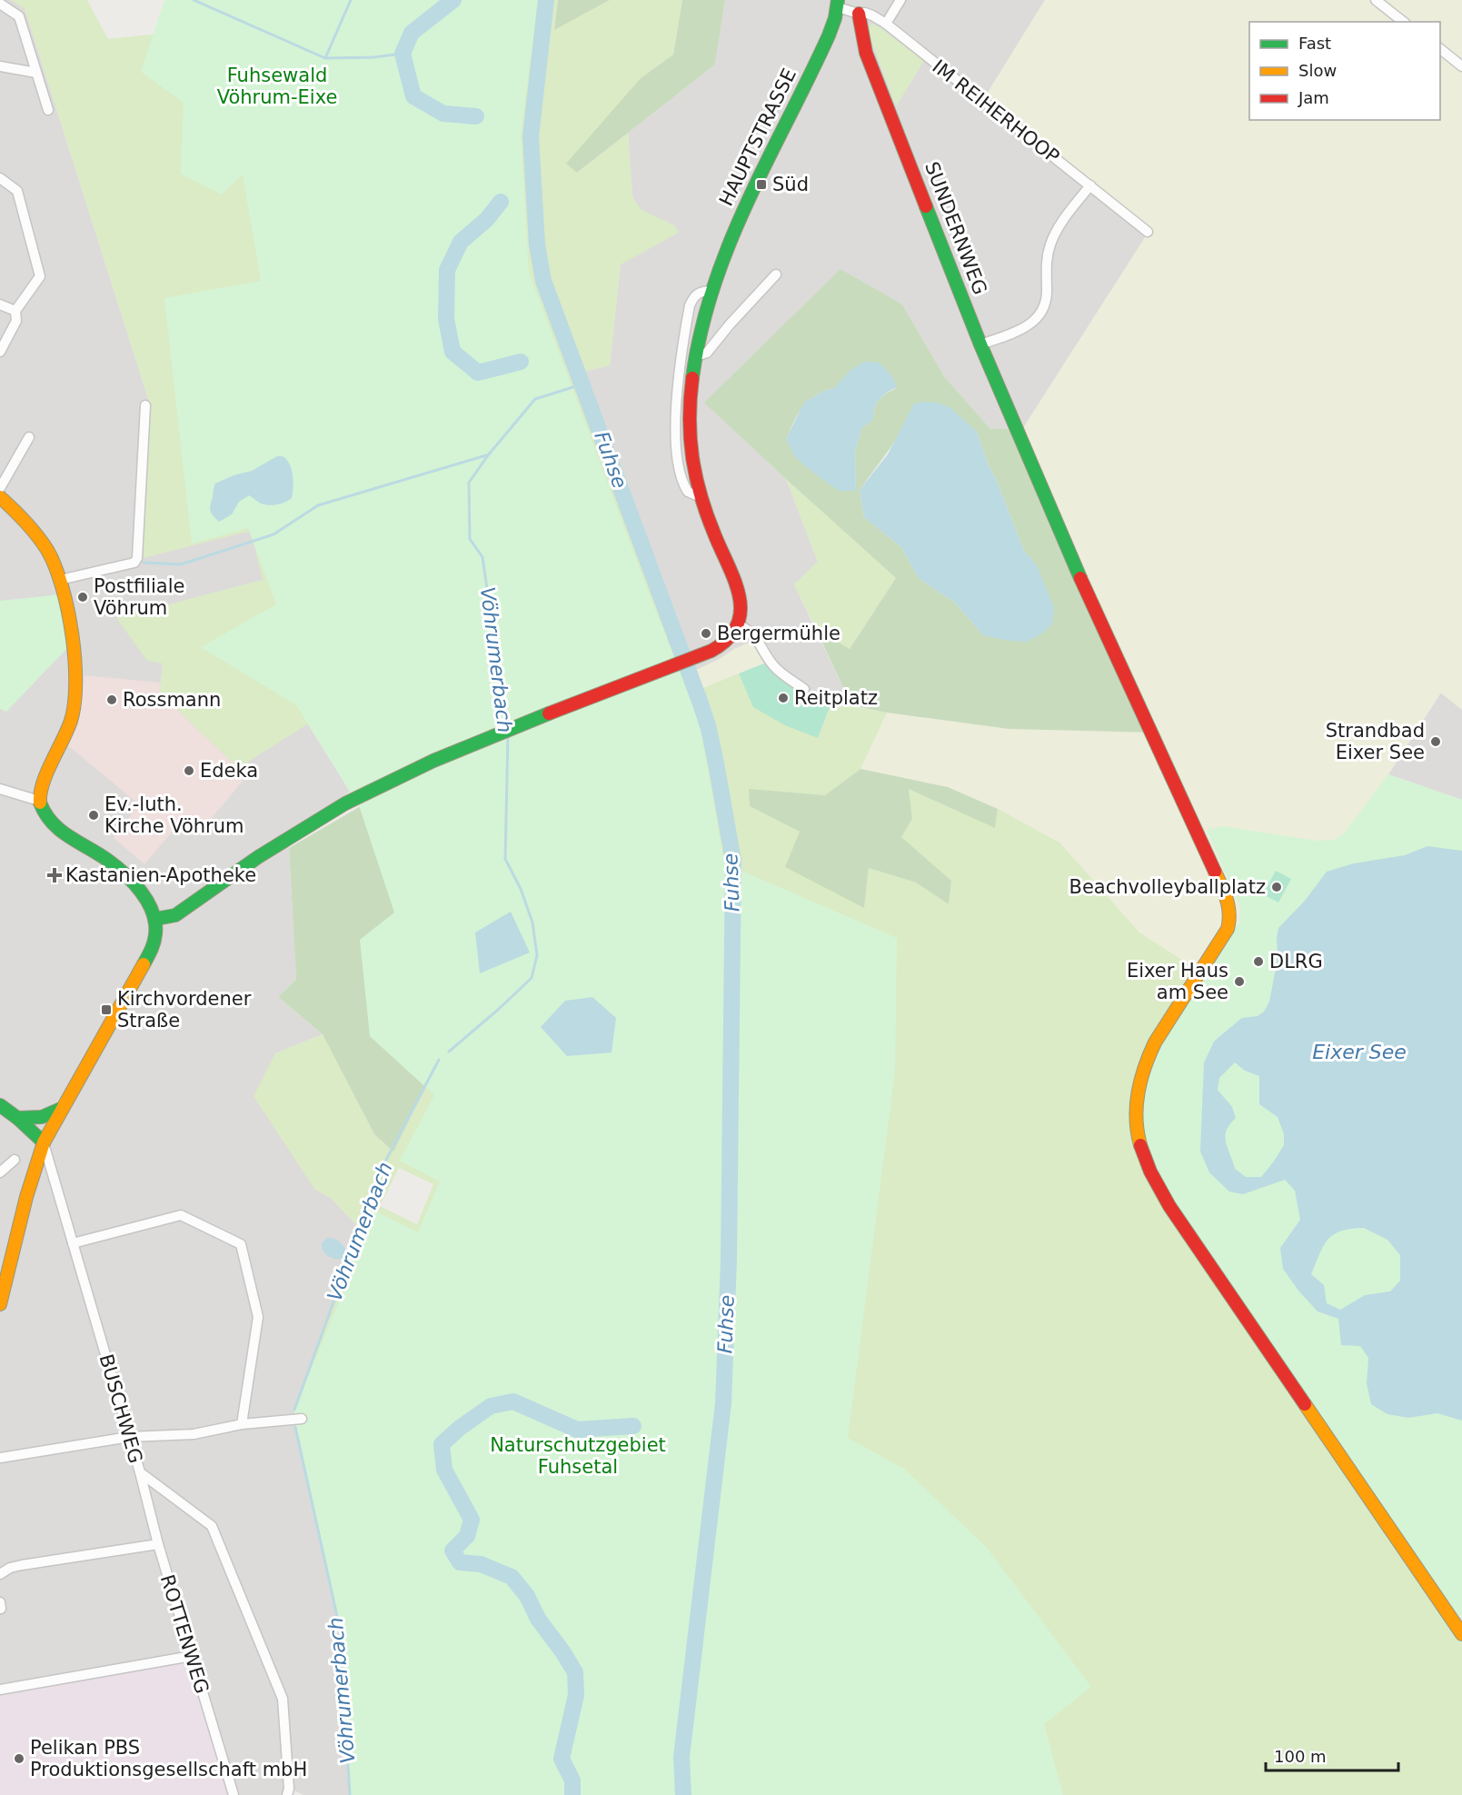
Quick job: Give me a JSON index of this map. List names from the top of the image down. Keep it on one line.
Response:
{"streets":{"street":["IM REIHERHOOP","HAUPTSTRASSE","SUNDERNWEG","BUSCHWEG","ROTTENWEG"]},"crossings":[["IM REIHERHOOP","HAUPTSTRASSE"],["IM REIHERHOOP","SUNDERNWEG"],["BUSCHWEG","ROTTENWEG"]],"water":["Fuhse","Vöhrumerbach","Eixer See"],"parks":["Fuhsewald Vöhrum-Eixe","Naturschutzgebiet Fuhsetal"],"places":{"transit":["Süd","Kirchvordener Straße"],"other":["Postfiliale Vöhrum","Bergermühle","Reitplatz","Rossmann","Strandbad Eixer See","Edeka","Ev.-luth. Kirche Vöhrum","Beachvolleyballplatz","DLRG","Eixer Haus am See","Pelikan PBS Produktionsgesellschaft mbH"],"health":["Kastanien-Apotheke"]},"legend":["Fast","Slow","Jam"],"scale_bar":"100 m"}
